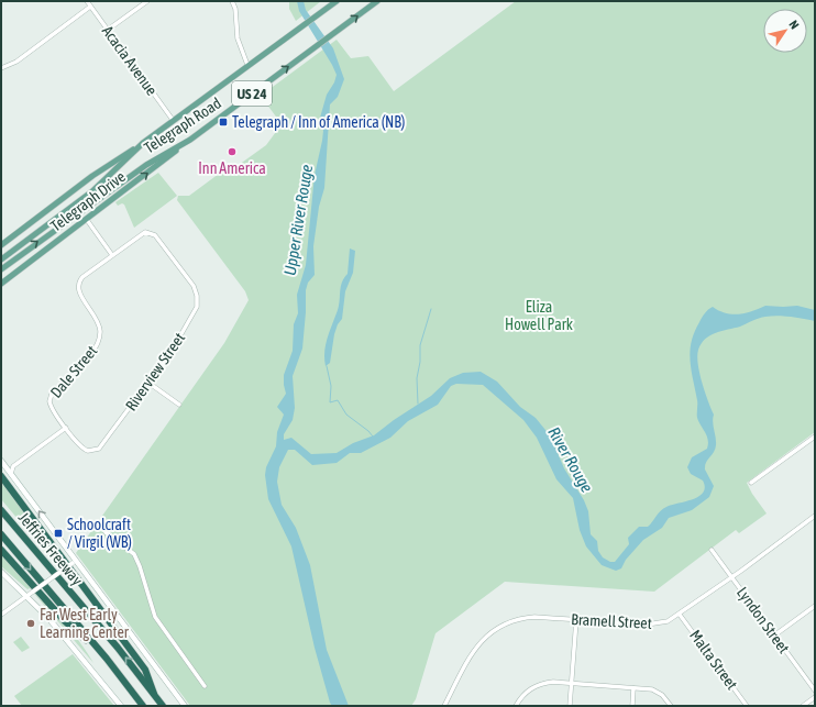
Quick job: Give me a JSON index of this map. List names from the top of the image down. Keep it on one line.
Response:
{"streets":{"highway":["Jeffries Freeway"],"main road":["US 24","Telegraph Road","Telegraph Drive"],"street":["Acacia Avenue","Dale Street","Riverview Street","Lyndon Street","Bramell Street","Malta Street"]},"crossings":[["Acacia Avenue","Telegraph Road"],["Telegraph Road","Telegraph Drive"],["Dale Street","Riverview Street"],["Lyndon Street","Bramell Street"],["Bramell Street","Malta Street"]],"water":["Upper River Rouge","River Rouge"],"parks":["Eliza Howell Park"],"places":{"transit":["Telegraph / Inn of America (NB)","Schoolcraft / Virgil (WB)"],"other":["Inn America","Far West Early Learning Center"]},"north":"top right"}
